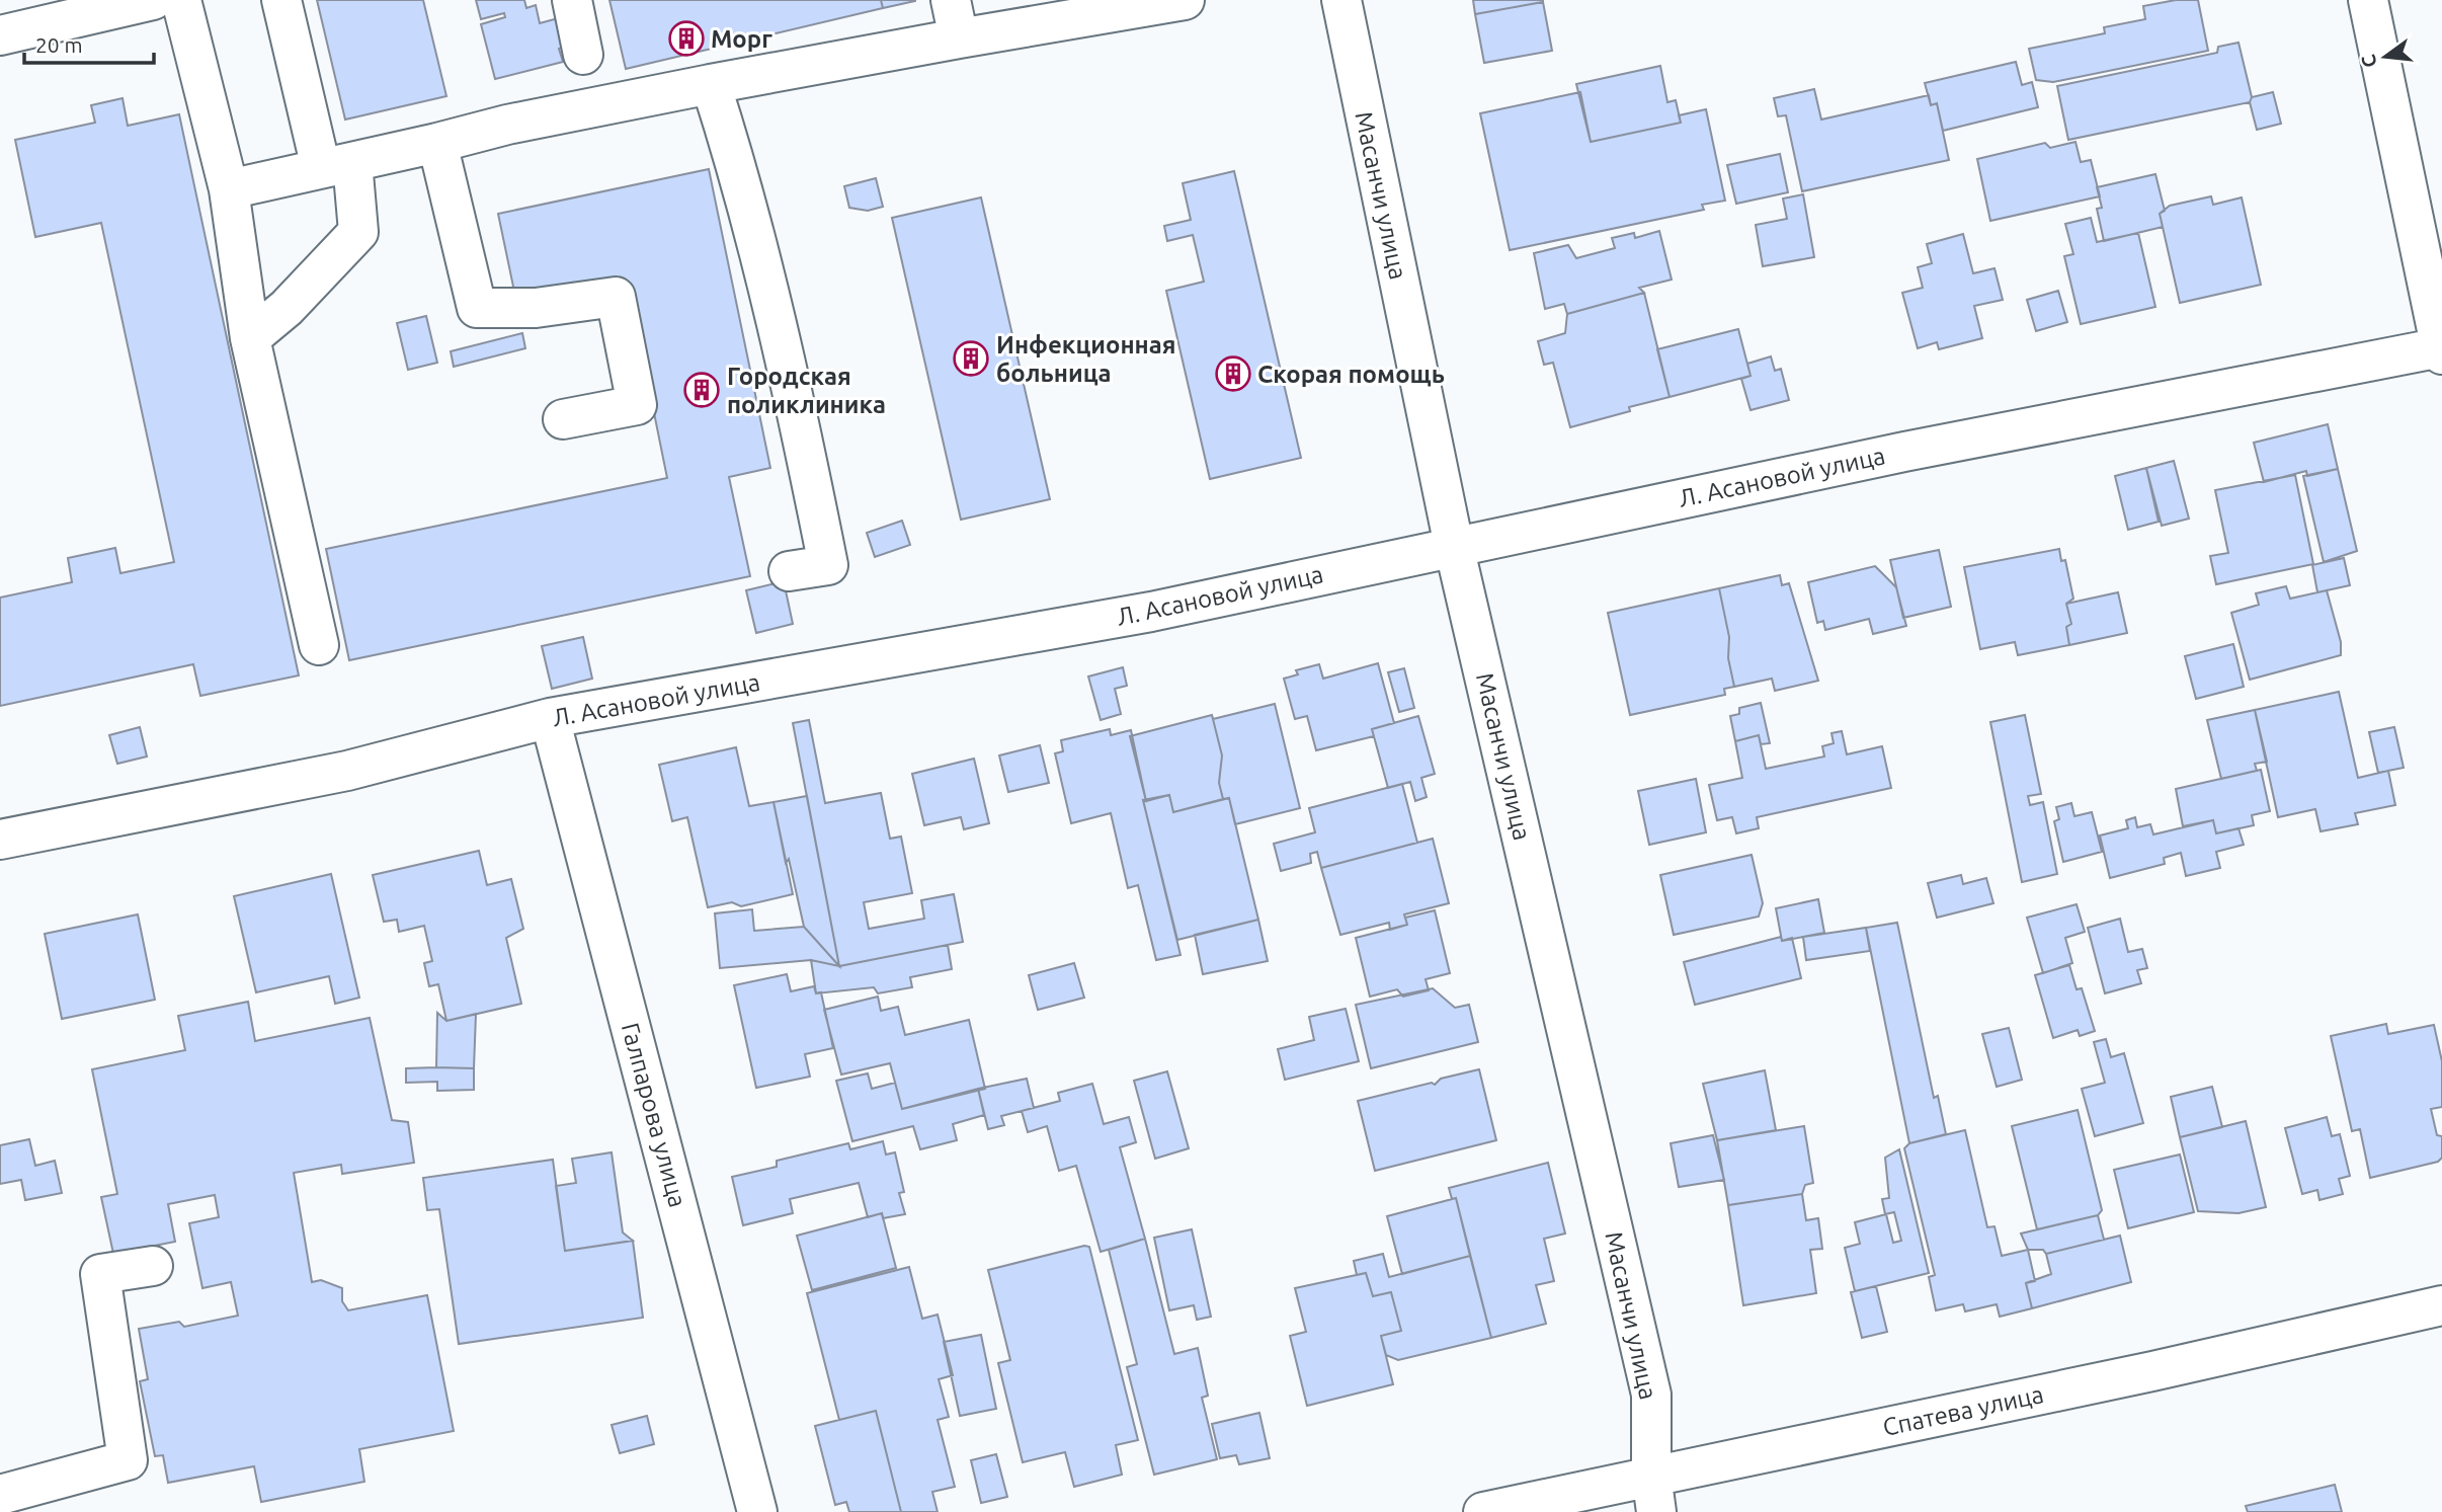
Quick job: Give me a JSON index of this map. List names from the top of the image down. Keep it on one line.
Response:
{"streets":{"street":["Масанчи улица","Л. Асановой улица","Галпарова улица","Спатева улица"]},"crossings":[["Масанчи улица","Л. Асановой улица"],["Масанчи улица","Спатева улица"],["Л. Асановой улица","Галпарова улица"]],"places":{"building":["Морг","Инфекционная больница","Скорая помощь","Городская поликлиника"]},"scale_bar":"20 m","north":"left"}
